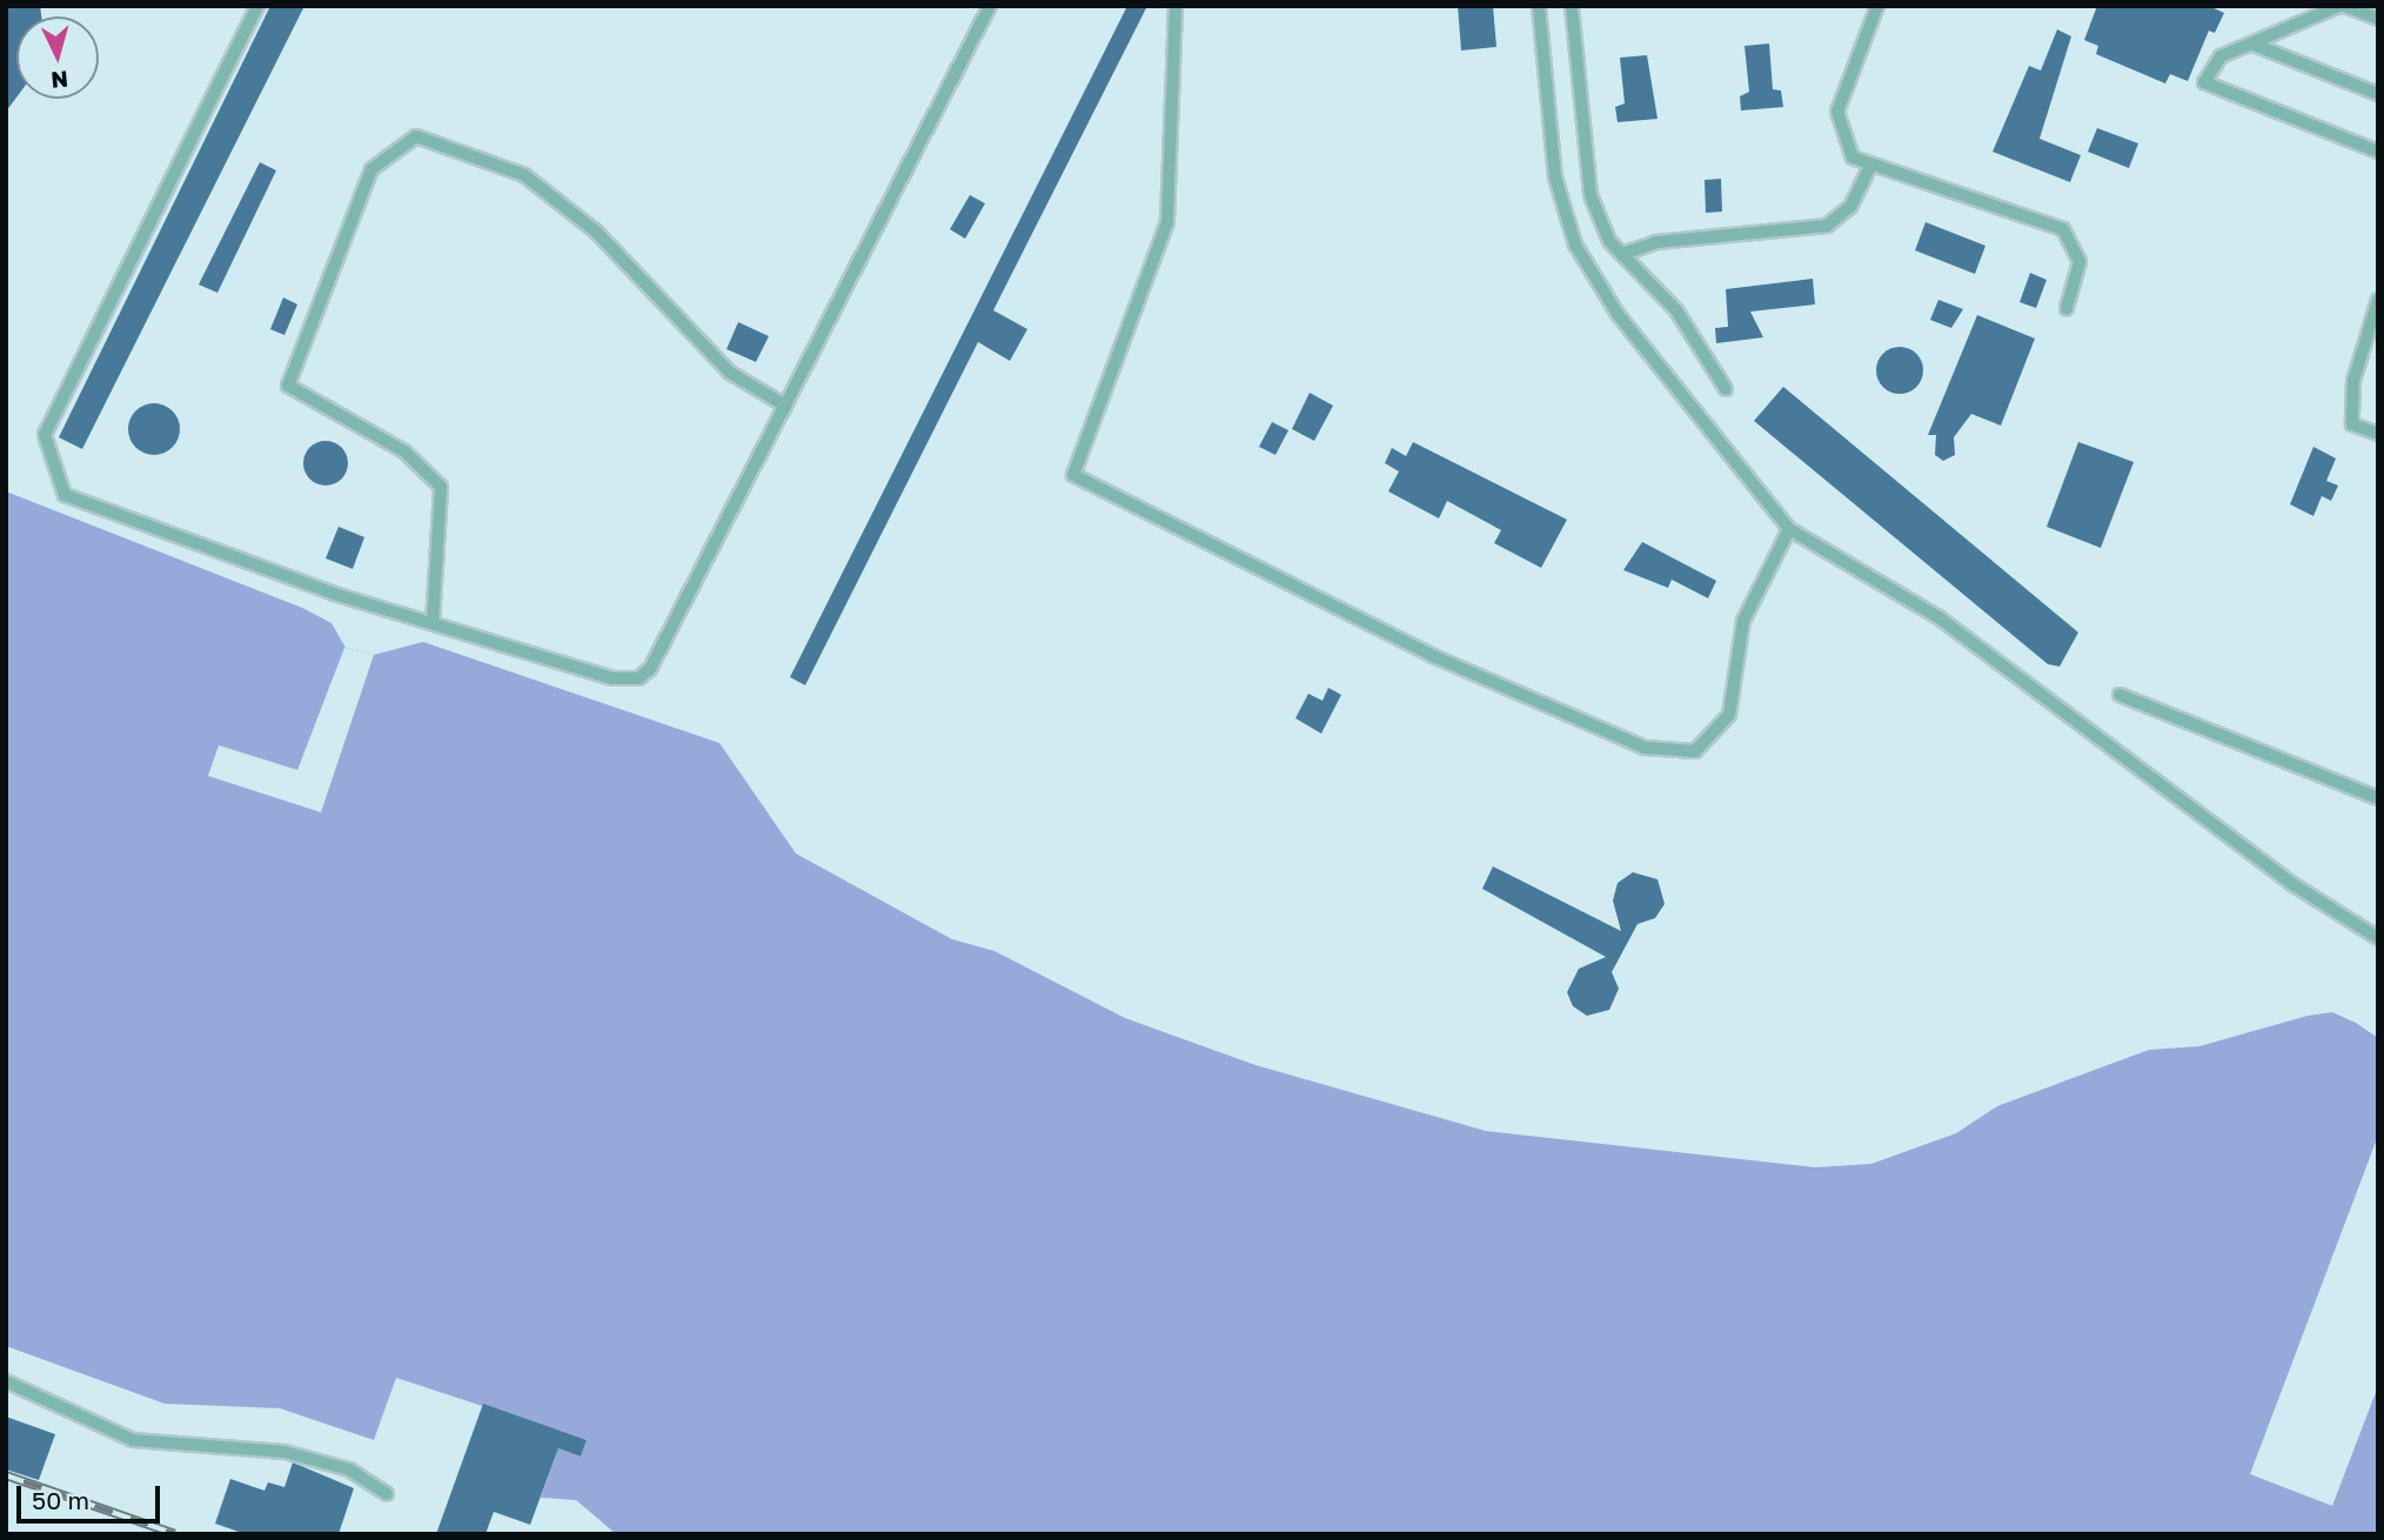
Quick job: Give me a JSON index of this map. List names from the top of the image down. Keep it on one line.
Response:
{"scale_bar":"50 m","north":"bottom"}
